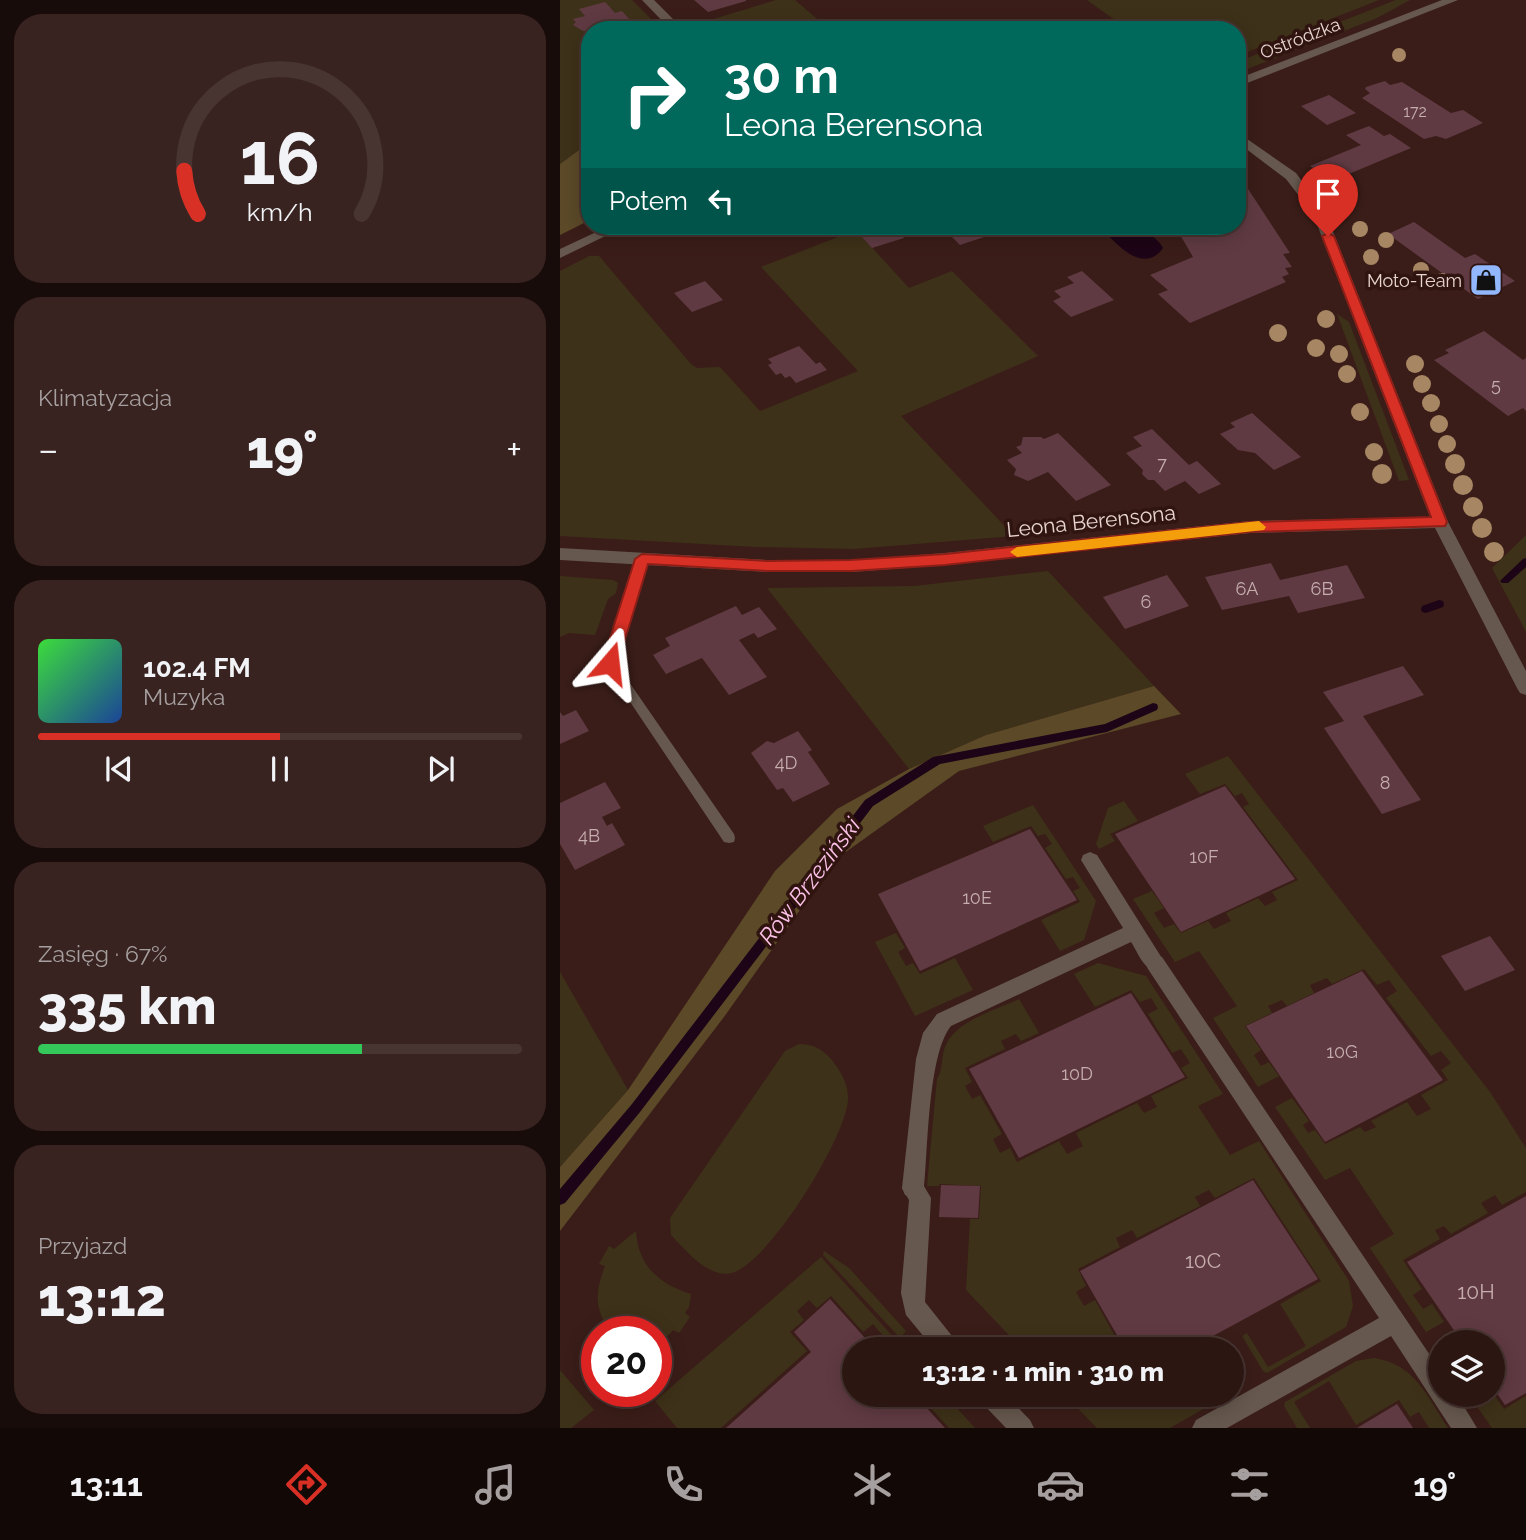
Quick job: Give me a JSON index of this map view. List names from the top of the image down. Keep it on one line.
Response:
{"streets":{"street":["Ostródzka","Leona Berensona"]},"water":["Rów Brzeziński"],"places":{"shop":["Moto-Team"]},"house_numbers":["172","5","7","6A","6B","6","4D","8","4B","10F","10E","10G","10D","10C","10H"],"page":{"turn":["30 m","Leona Berensona"],"then":"Potem","tile":["Klimatyzacja",["Zasięg · 67%","335 km"],["Przyjazd","13:12"]],"heat":["−","19°","+"],"song":["102.4 FM","Muzyka"],"limit":"20","trip":"13:12 · 1 min · 310 m","tabs":["13:11","19°"],"gauge":["16","km/h"]}}
